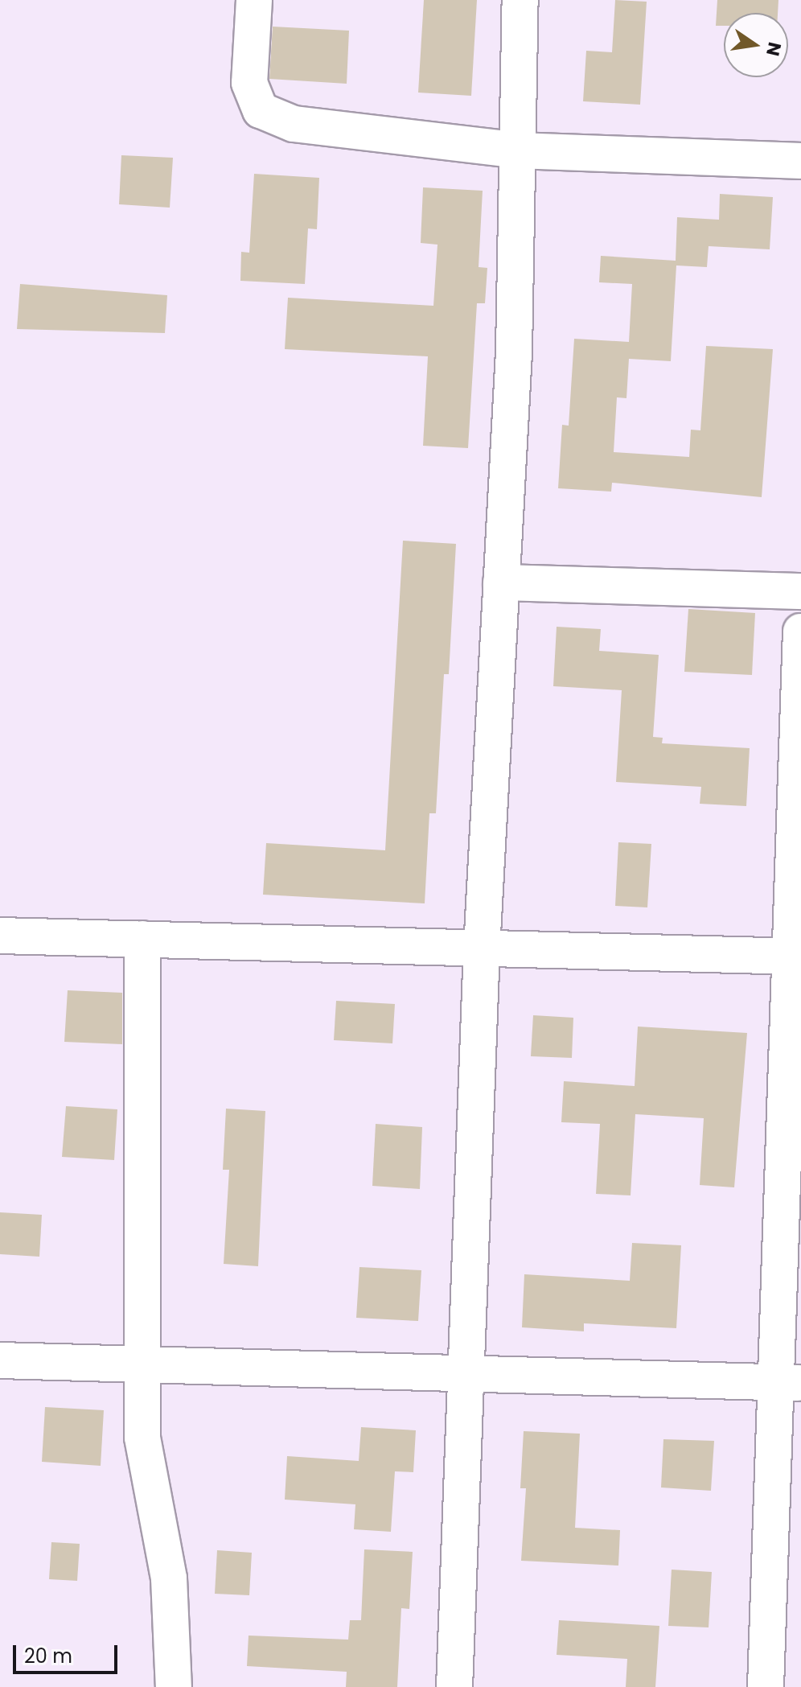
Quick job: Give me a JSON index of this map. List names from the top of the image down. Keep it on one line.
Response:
{"scale_bar":"20 m","north":"right"}
